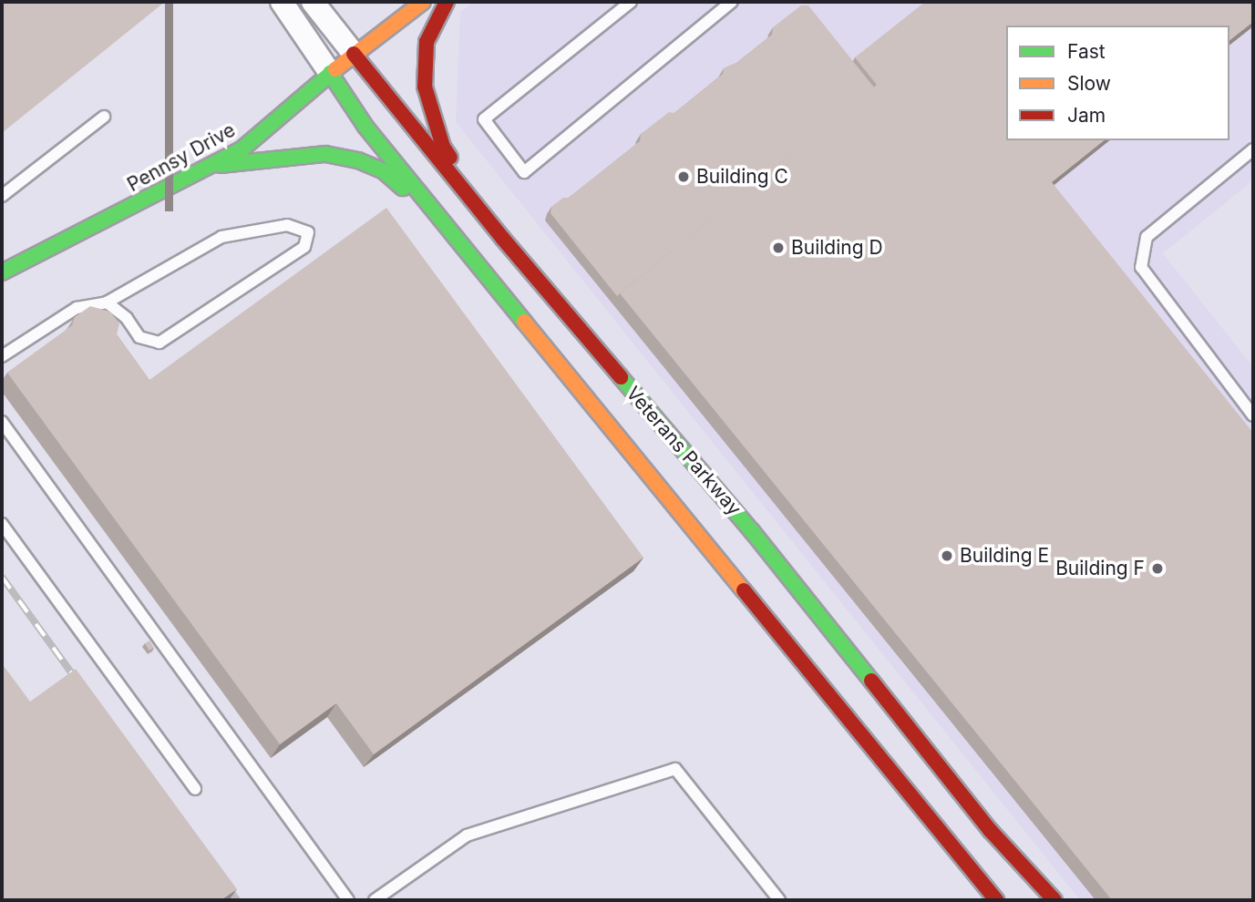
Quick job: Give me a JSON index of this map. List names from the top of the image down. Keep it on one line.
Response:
{"streets":{"main road":["Pennsy Drive","Veterans Parkway"]},"crossings":[["Pennsy Drive","Veterans Parkway"]],"places":["Building C","Building D","Building E","Building F"],"legend":["Fast","Slow","Jam"]}
